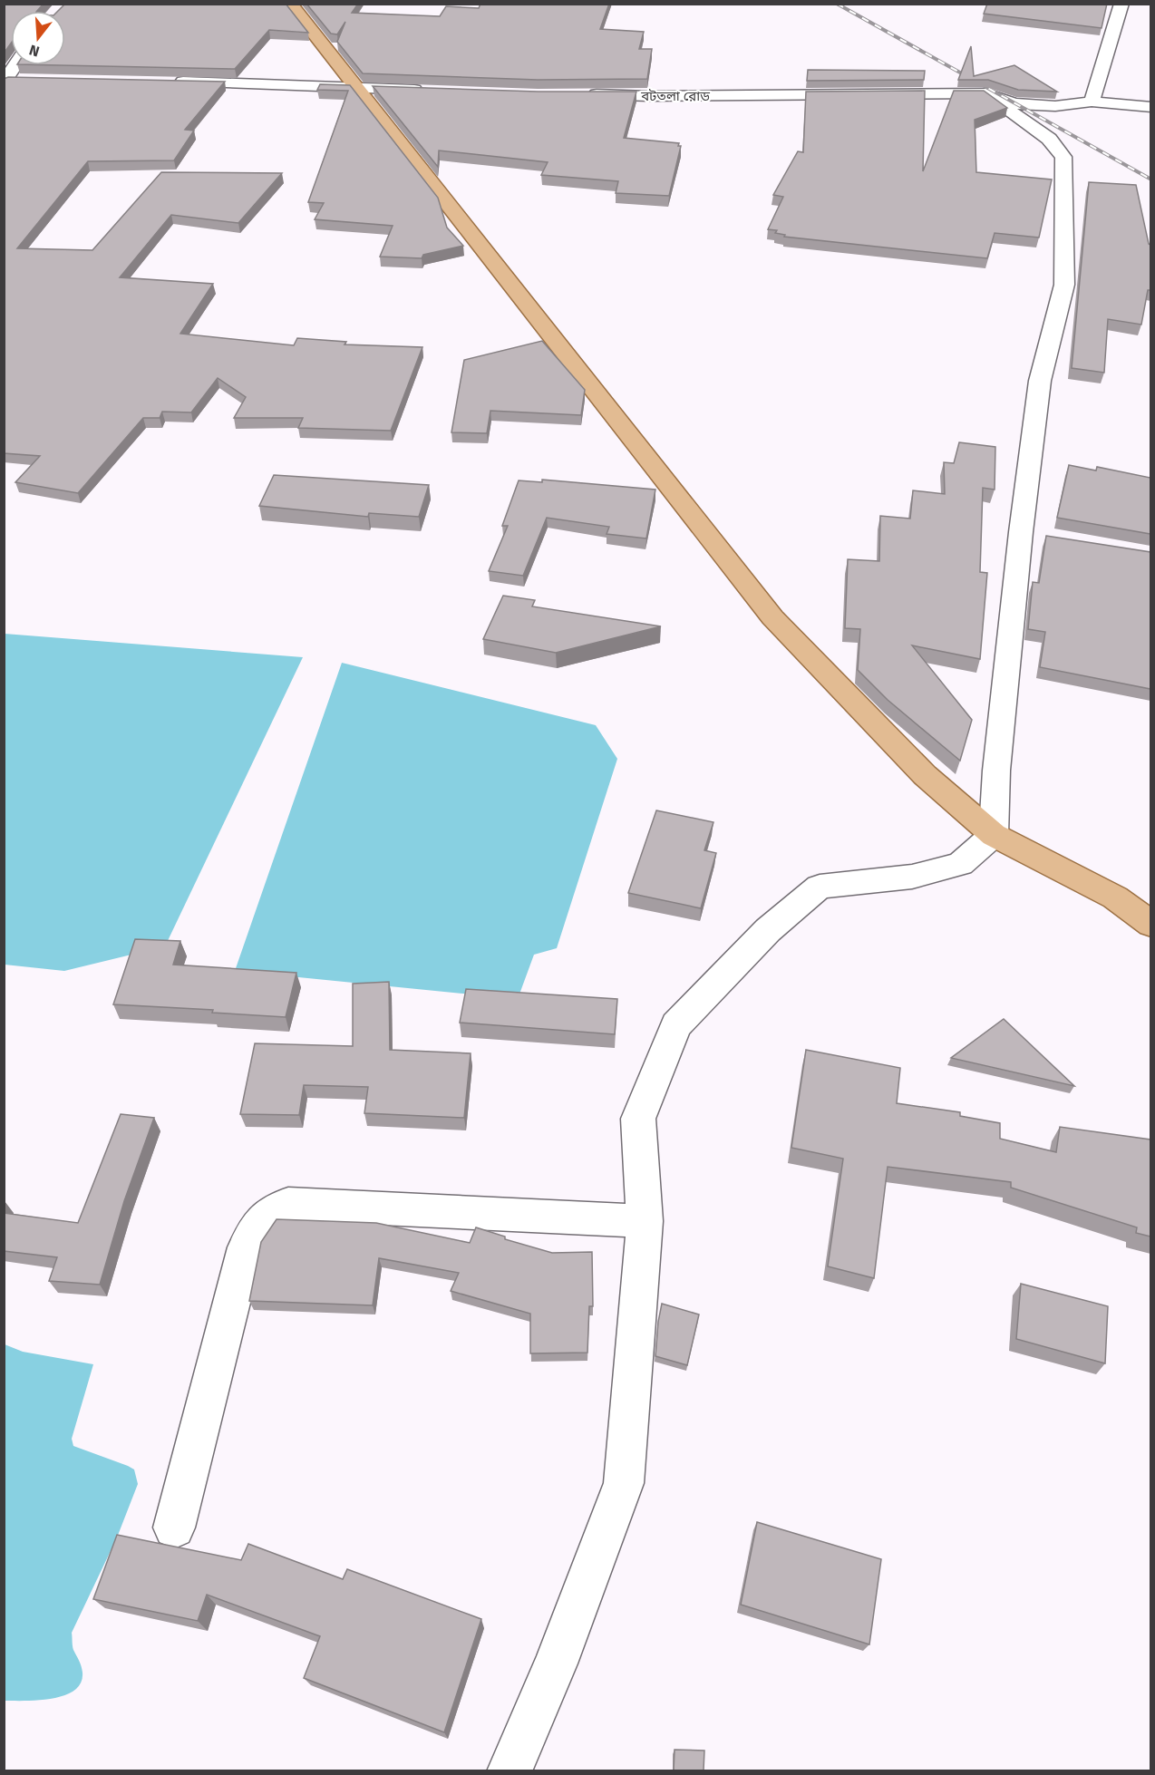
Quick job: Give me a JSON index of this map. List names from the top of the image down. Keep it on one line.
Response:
{"streets":{"street":["বটতলা রোড"]},"north":"bottom"}
